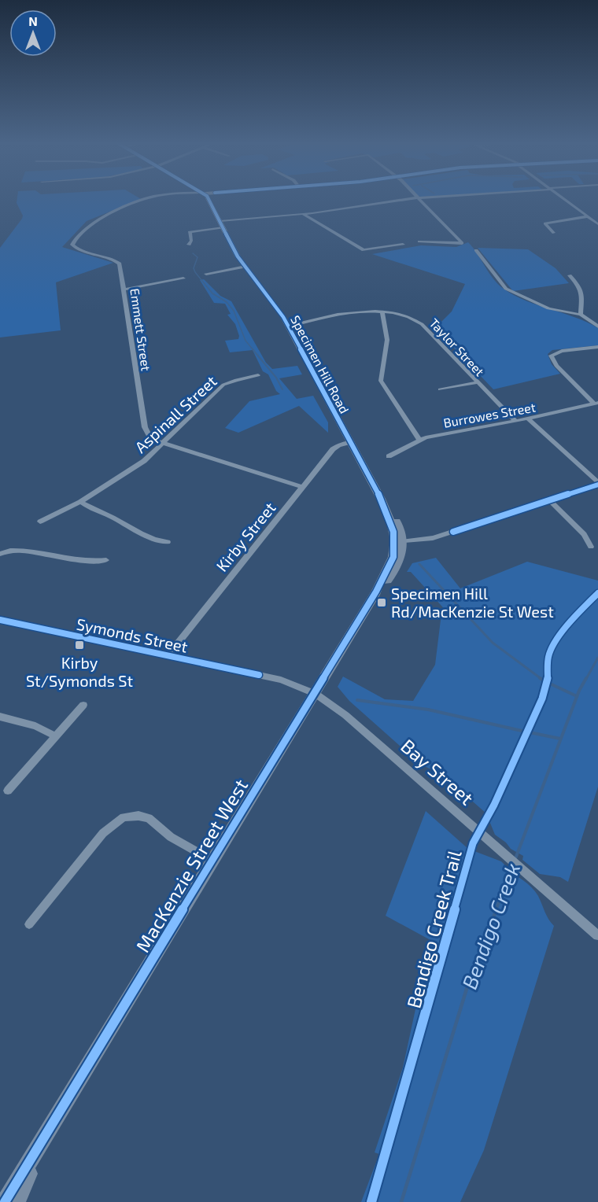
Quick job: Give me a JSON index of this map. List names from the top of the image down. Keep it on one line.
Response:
{"streets":{"main road":["Specimen Hill Road","MacKenzie Street West"],"street":["Emmett Street","Taylor Street","Aspinall Street","Burrowes Street","Kirby Street","Symonds Street","Bay Street"],"cycle path":["Bendigo Creek Trail"]},"crossings":[["Emmett Street","Aspinall Street"],["Emmett Street","Kirby Street"],["Taylor Street","Specimen Hill Road"],["Taylor Street","Burrowes Street"],["Specimen Hill Road","Kirby Street"],["Specimen Hill Road","MacKenzie Street West"],["Kirby Street","Symonds Street"],["Symonds Street","Bay Street"],["Symonds Street","MacKenzie Street West"],["Bay Street","MacKenzie Street West"]],"water":["Bendigo Creek"],"places":{"transit":["Specimen Hill Rd/MacKenzie St West","Kirby St/Symonds St"]},"north":"top"}
